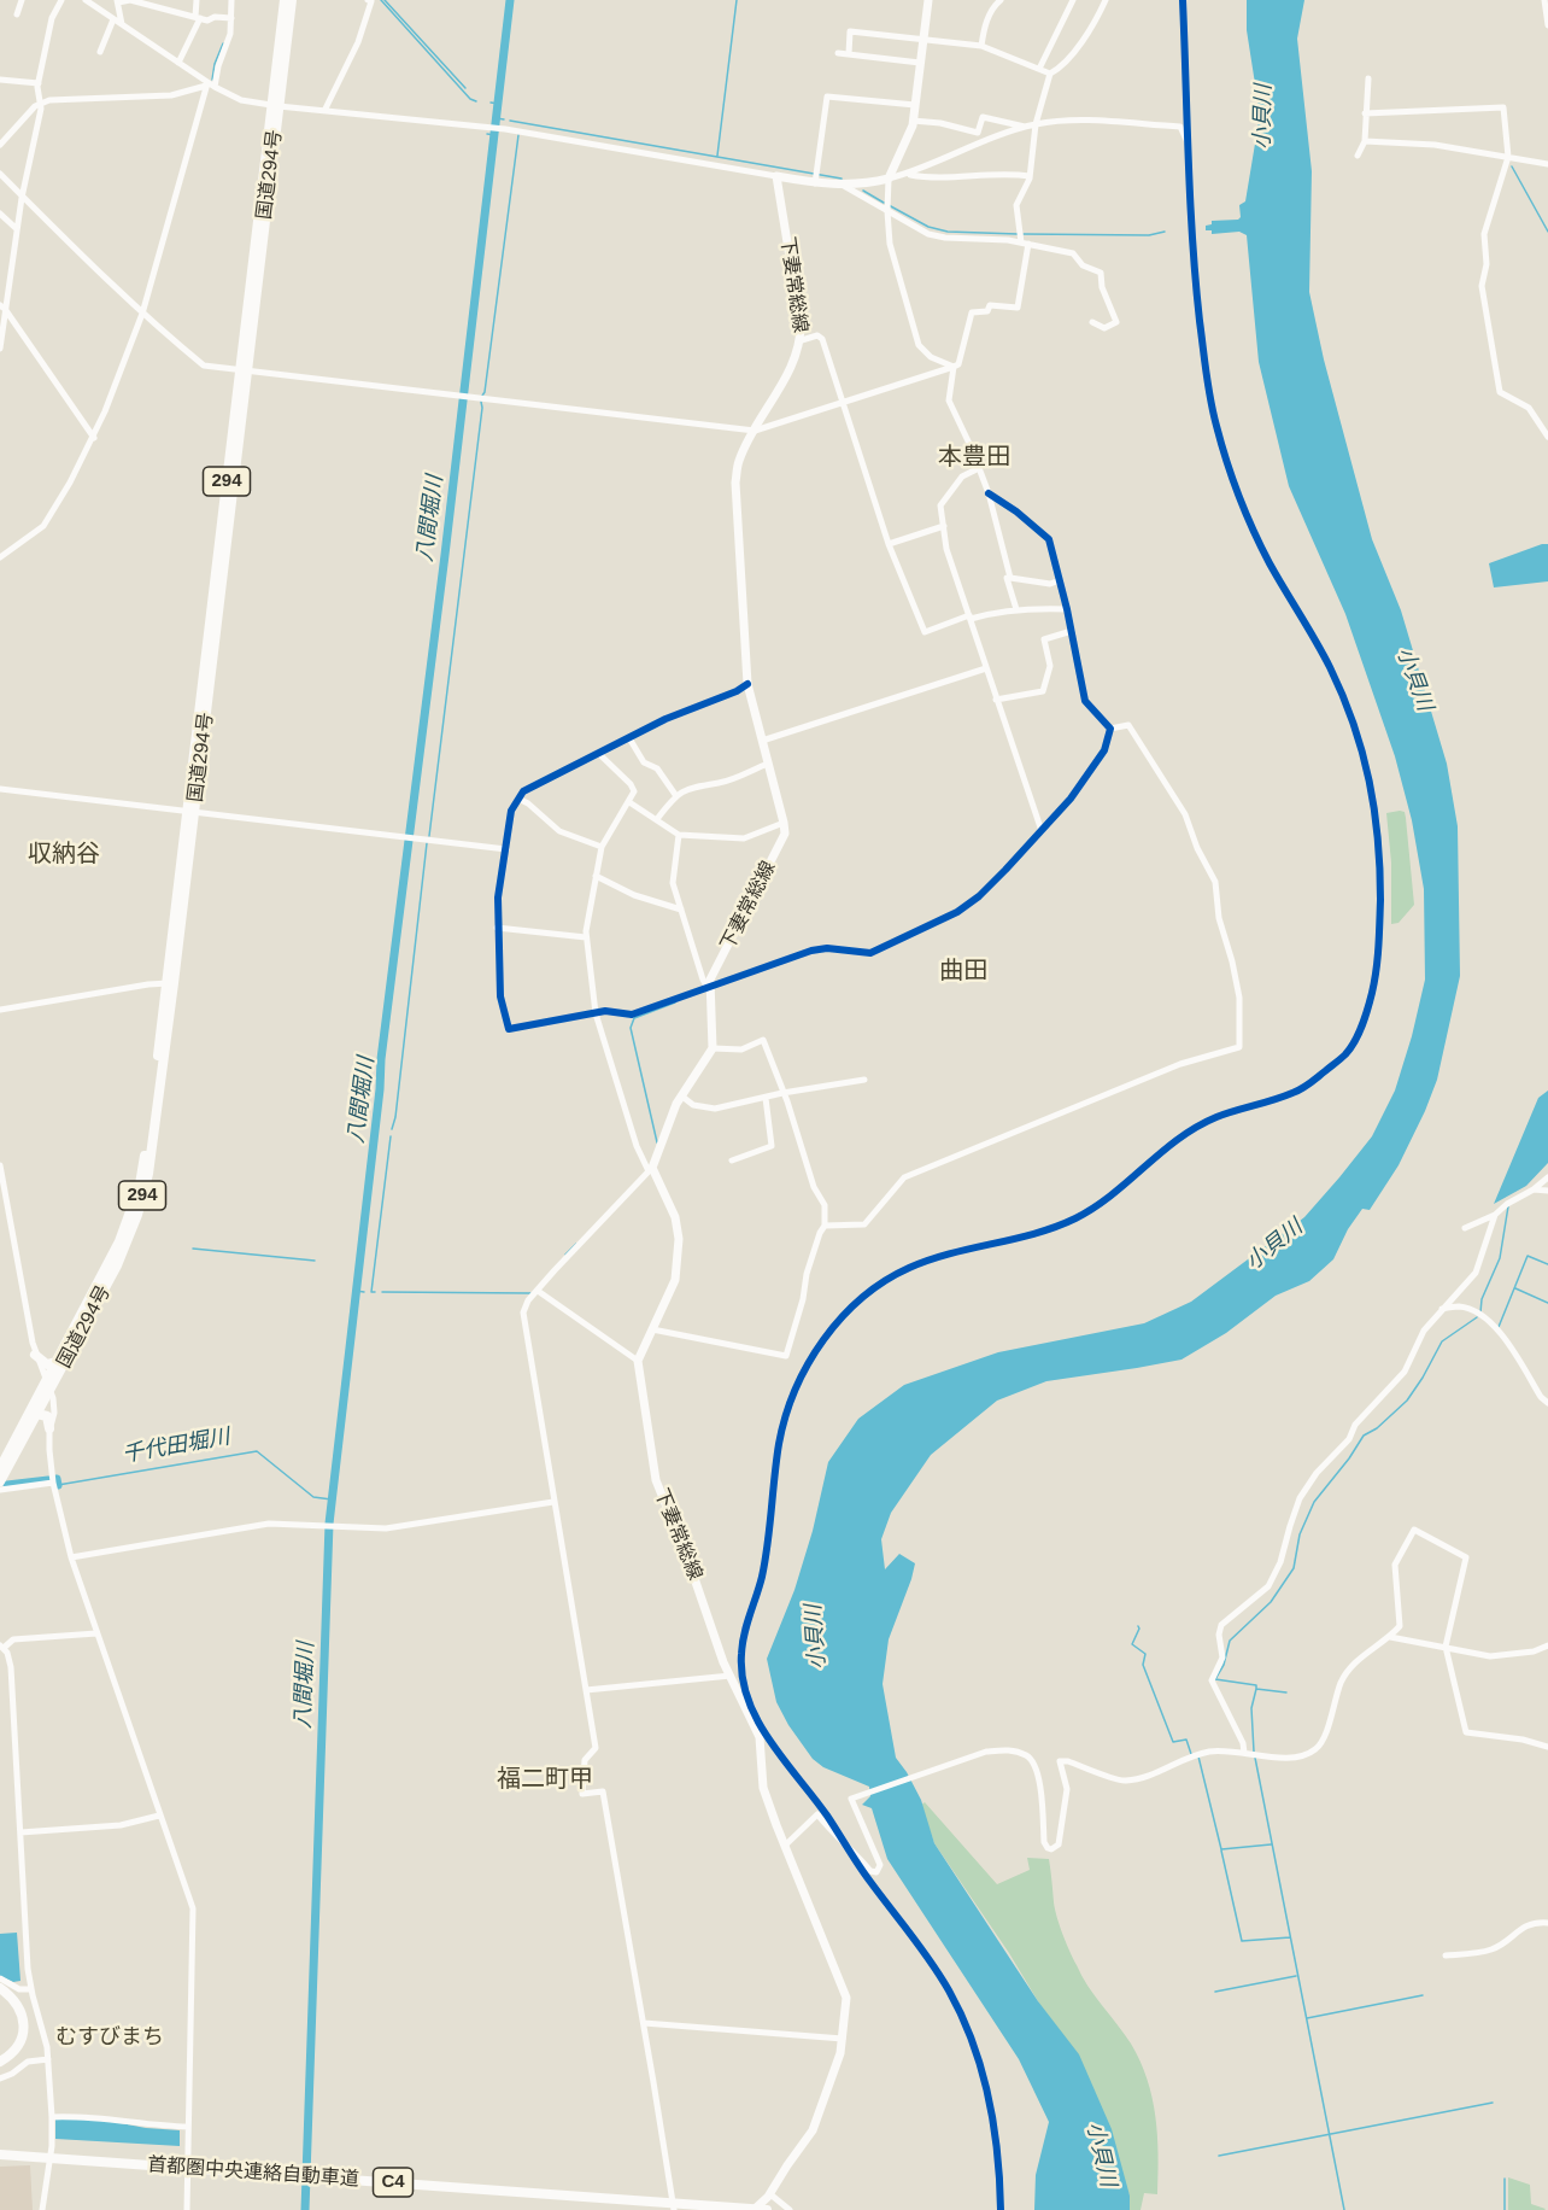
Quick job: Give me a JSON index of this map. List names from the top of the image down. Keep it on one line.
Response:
{"streets":{"highway":["国道294号","294","首都圏中央連絡自動車道","C4"],"main road":["下妻常総線"]},"districts":["本豊田","収納谷","曲田","福二町甲","むすびまち"],"water":["小貝川","八間堀川","千代田堀川"]}
